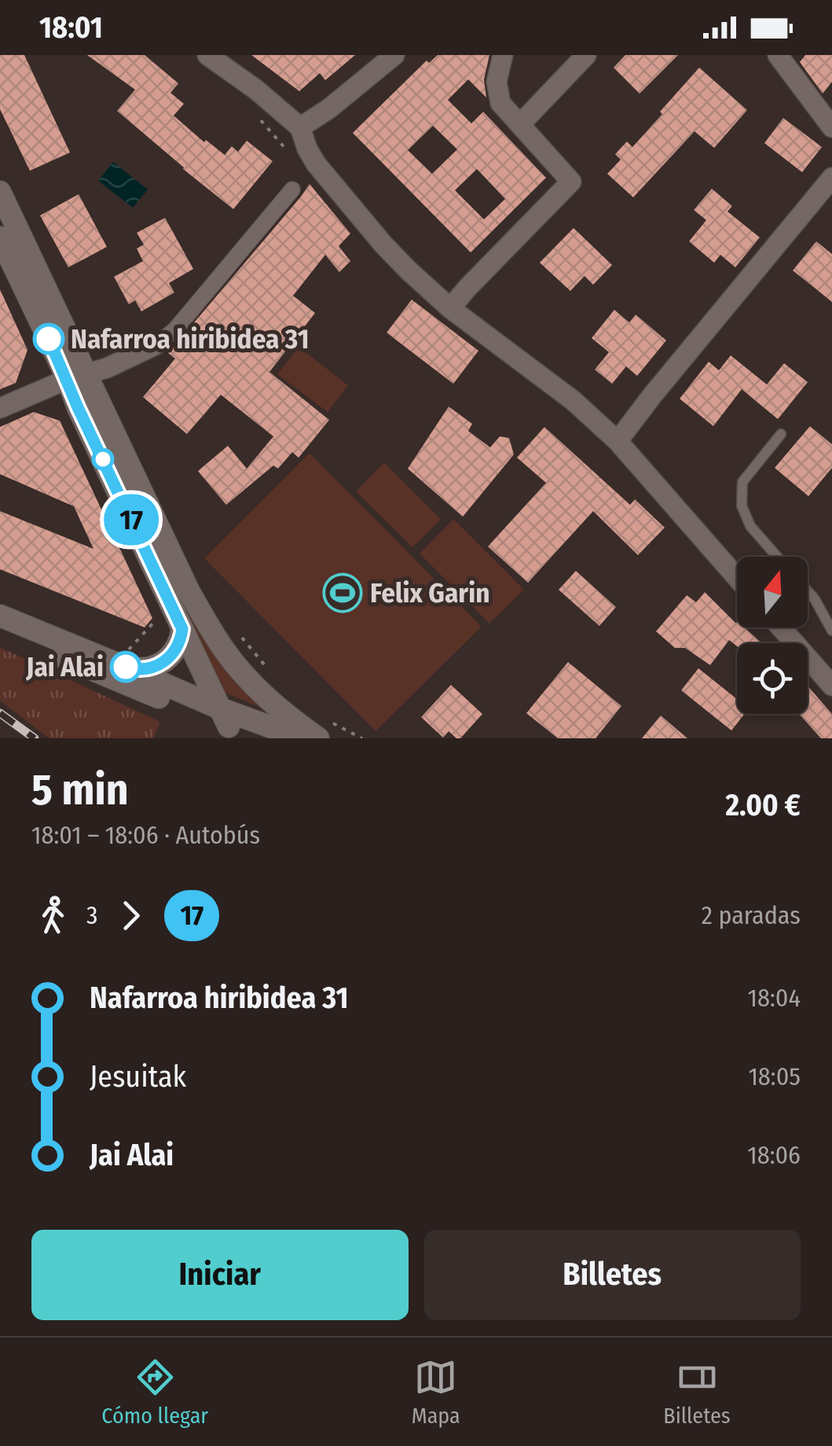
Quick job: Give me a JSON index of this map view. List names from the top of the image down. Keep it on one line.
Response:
{"places":{"other":["Nafarroa hiribidea 31","Jai Alai"],"sports":["Felix Garin"]},"lines":["bus line 17"],"north":"top","page":{"status":"18:01","on_map":"17","heading":["5 min","18:01 – 18:06 · Autobús","2.00 €"],"legs":["3","17","2 paradas"],"list":[{"name":"Nafarroa hiribidea 31","value":"18:04"},{"name":"Jesuitak","value":"18:05"},{"name":"Jai Alai","value":"18:06"}],"buttons":["Iniciar","Billetes"],"tabs":["Cómo llegar","Mapa","Billetes"]}}
